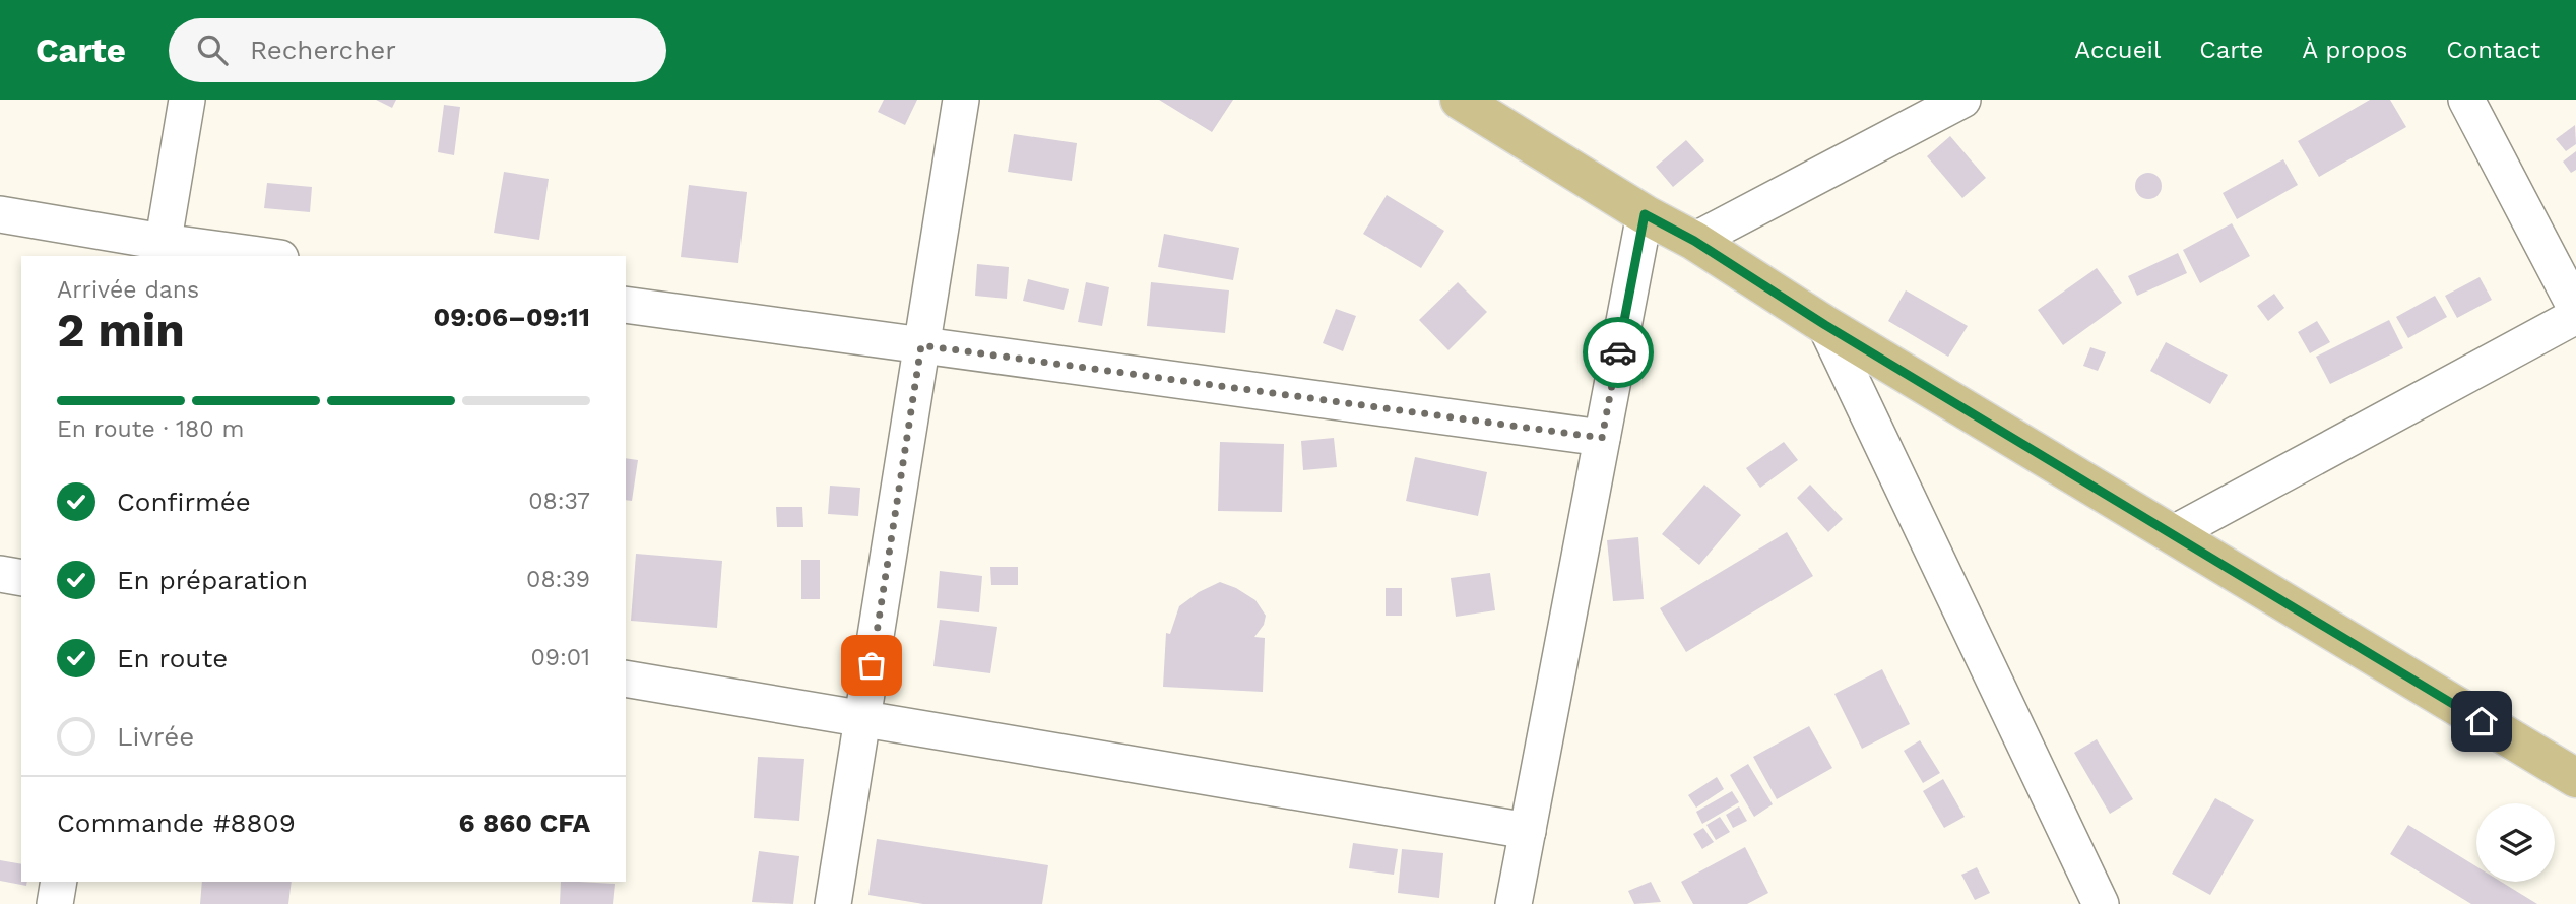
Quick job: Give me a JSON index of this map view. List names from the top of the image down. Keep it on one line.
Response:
{"page":{"header":"Carte","search":"Rechercher","nav":["Accueil","Carte","À propos","Contact"],"heading":["2 min","Arrivée dans","09:06–09:11"],"panel":["Commande #8809","6 860 CFA"],"bar":"En route · 180 m","list":[["Confirmée","08:37"],["En préparation","08:39"],["En route","09:01"],"Livrée"]}}
